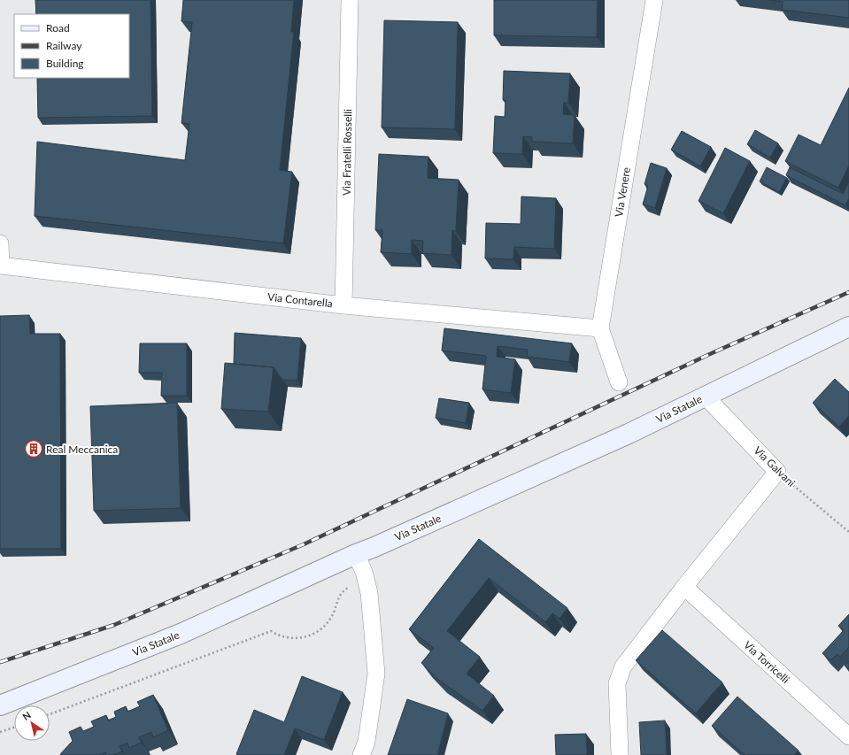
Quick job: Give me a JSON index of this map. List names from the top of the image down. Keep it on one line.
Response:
{"streets":{"main road":["Via Statale"],"street":["Via Fratelli Rosselli","Via Venere","Via Contarella","Via Galvani","Via Torricelli"]},"crossings":[["Via Fratelli Rosselli","Via Contarella"],["Via Venere","Via Contarella"],["Via Statale","Via Galvani"]],"places":{"building":["Real Meccanica"]},"legend":["Road","Railway","Building"],"north":"top left"}
